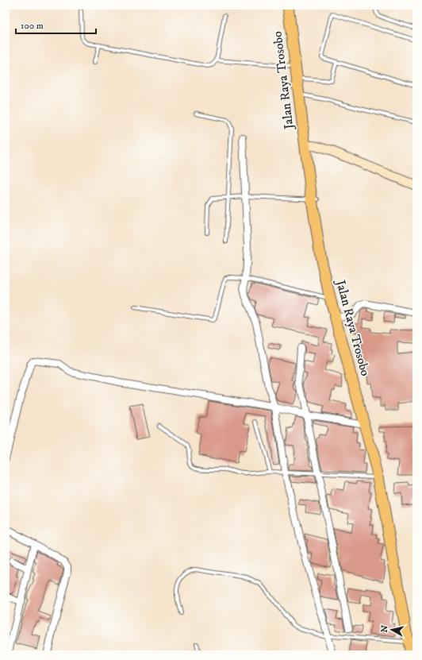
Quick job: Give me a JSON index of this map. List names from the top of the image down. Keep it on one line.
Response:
{"streets":{"highway":["Jalan Raya Trosobo"]},"scale_bar":"100 m","north":"left"}
